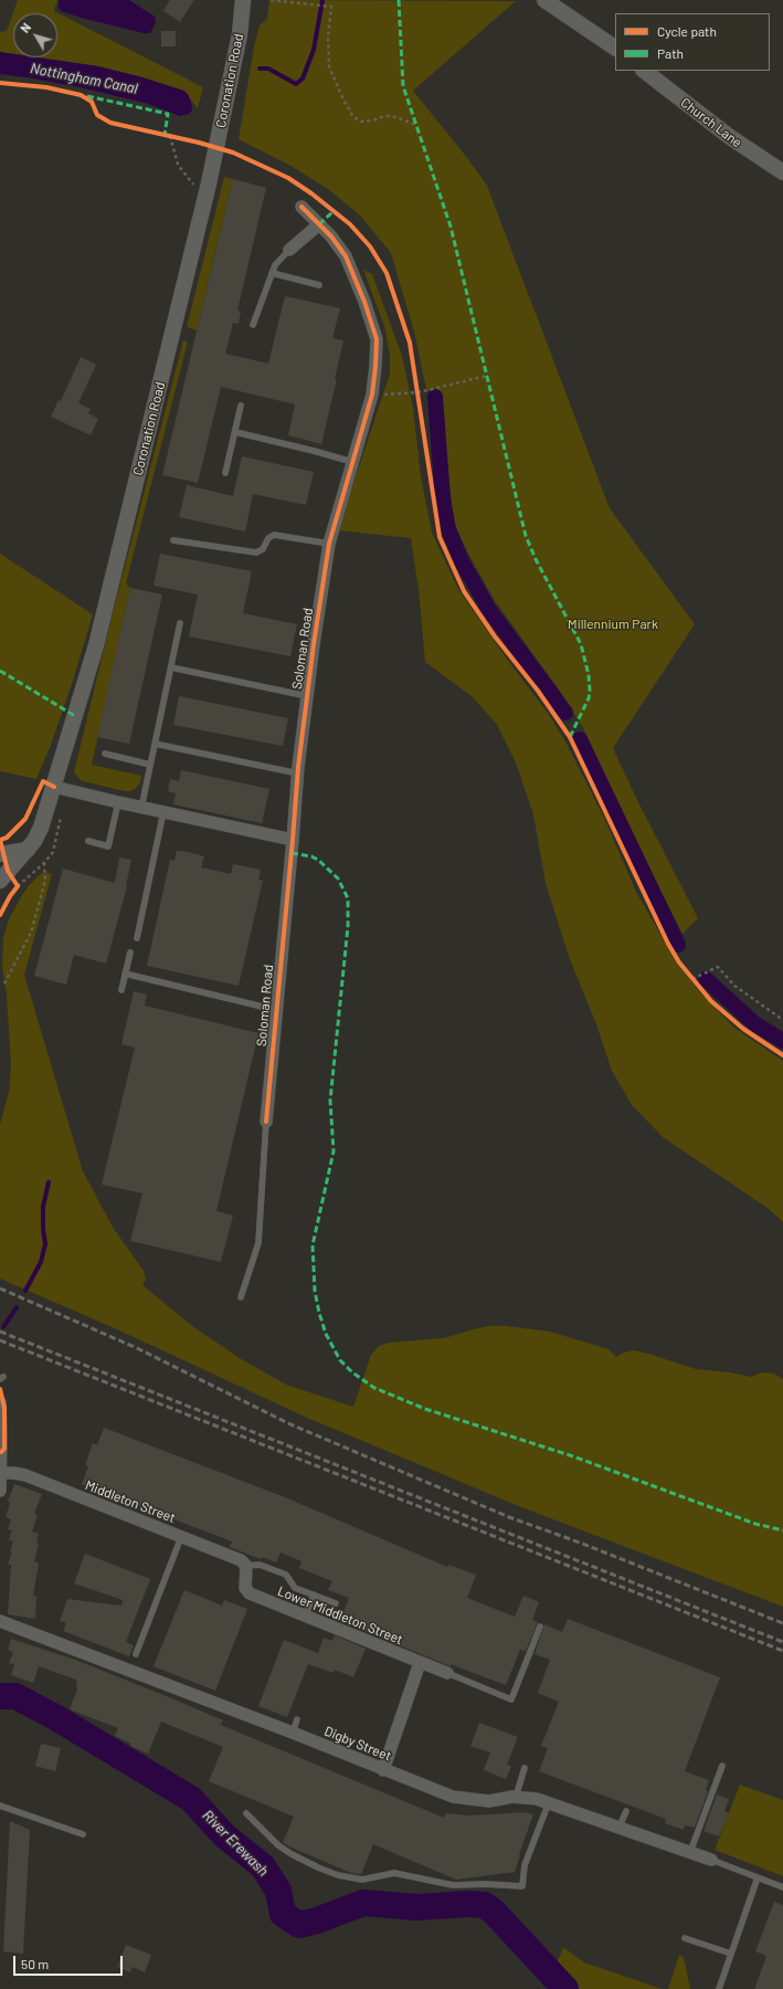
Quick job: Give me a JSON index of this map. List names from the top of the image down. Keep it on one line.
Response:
{"streets":{"street":["Coronation Road","Church Lane","Soloman Road","Middleton Street","Lower Middleton Street","Digby Street"]},"crossings":[["Middleton Street","Lower Middleton Street"]],"water":["Nottingham Canal","River Erewash"],"parks":["Millennium Park"],"legend":["Cycle path","Path"],"scale_bar":"50 m","north":"top left"}
